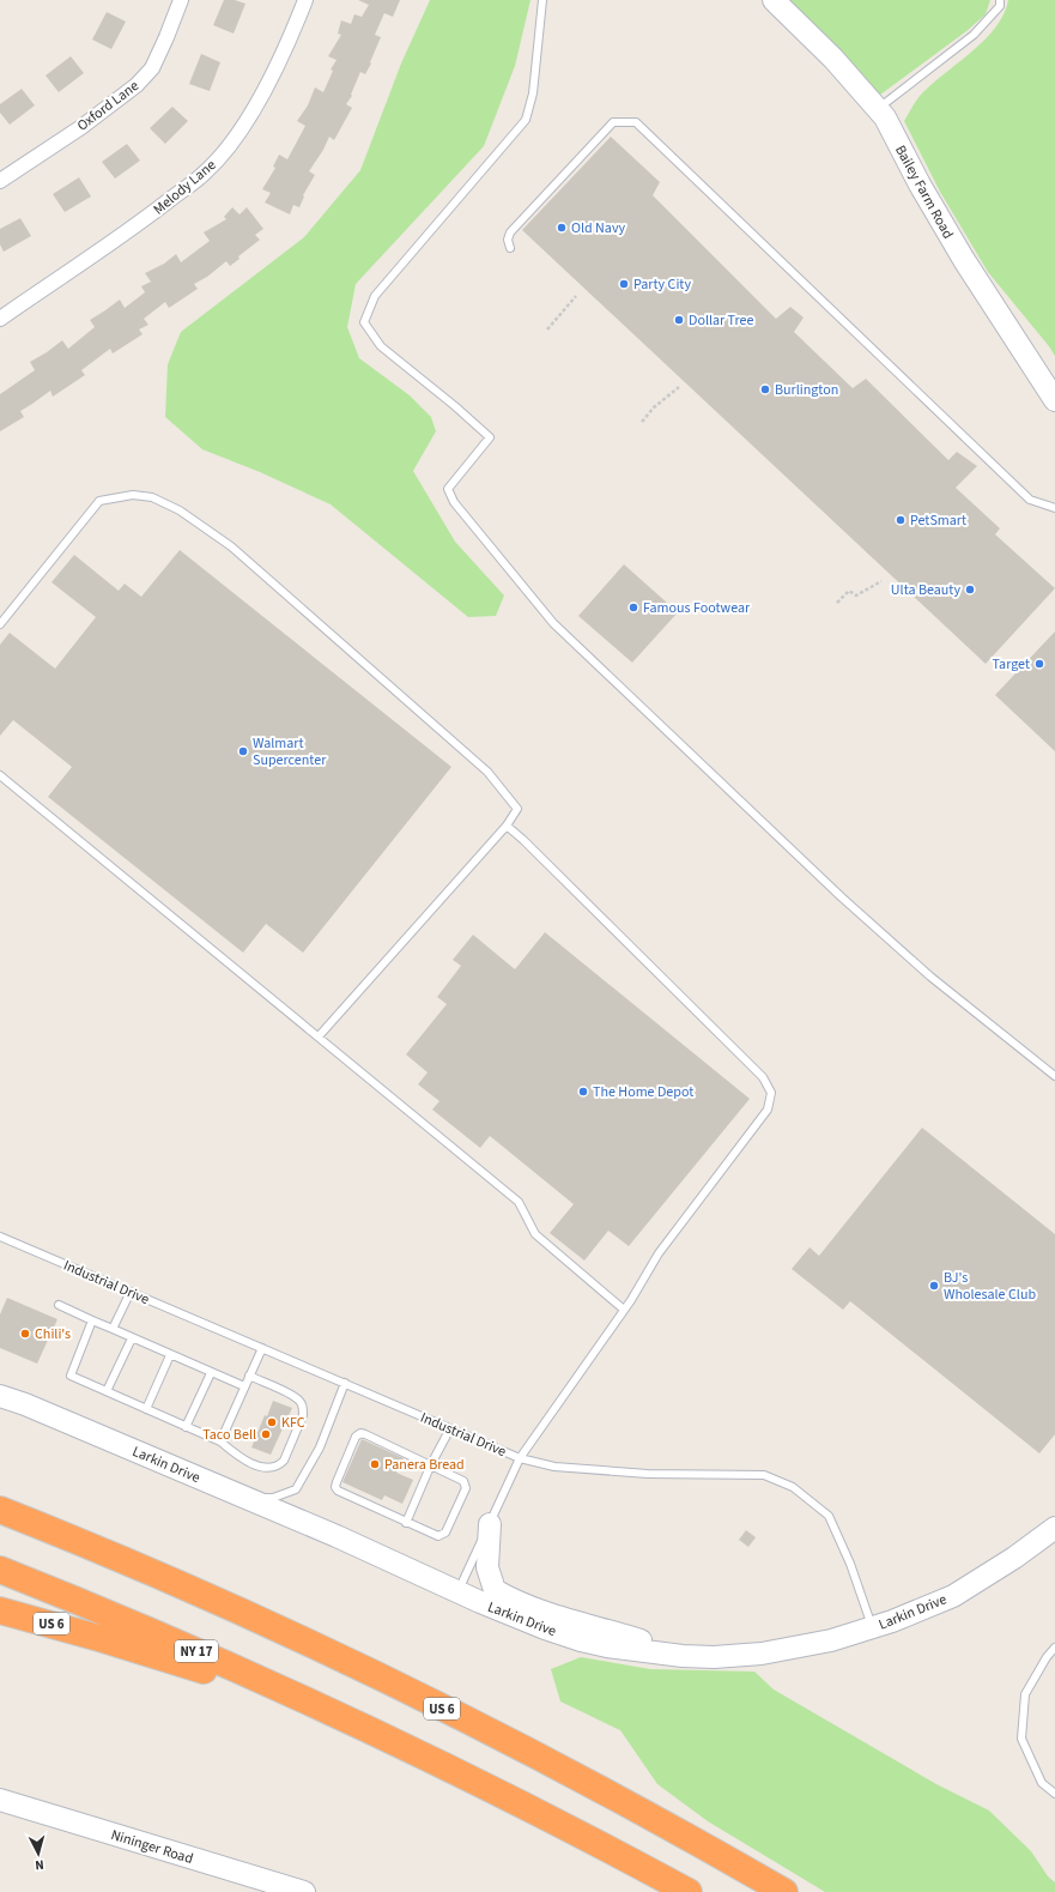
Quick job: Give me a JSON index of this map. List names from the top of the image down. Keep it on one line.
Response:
{"streets":{"highway":["US 6","NY 17"],"street":["Oxford Lane","Melody Lane","Bailey Farm Road","Larkin Drive","Nininger Road"],"lane":["Industrial Drive"]},"crossings":[["Industrial Drive","Larkin Drive"],["US 6","NY 17"]],"places":["Old Navy","Party City","Dollar Tree","Burlington","PetSmart","Ulta Beauty","Famous Footwear","Target","Walmart Supercenter","The Home Depot","BJ's Wholesale Club","Chili's","KFC","Taco Bell","Panera Bread"],"north":"bottom"}
